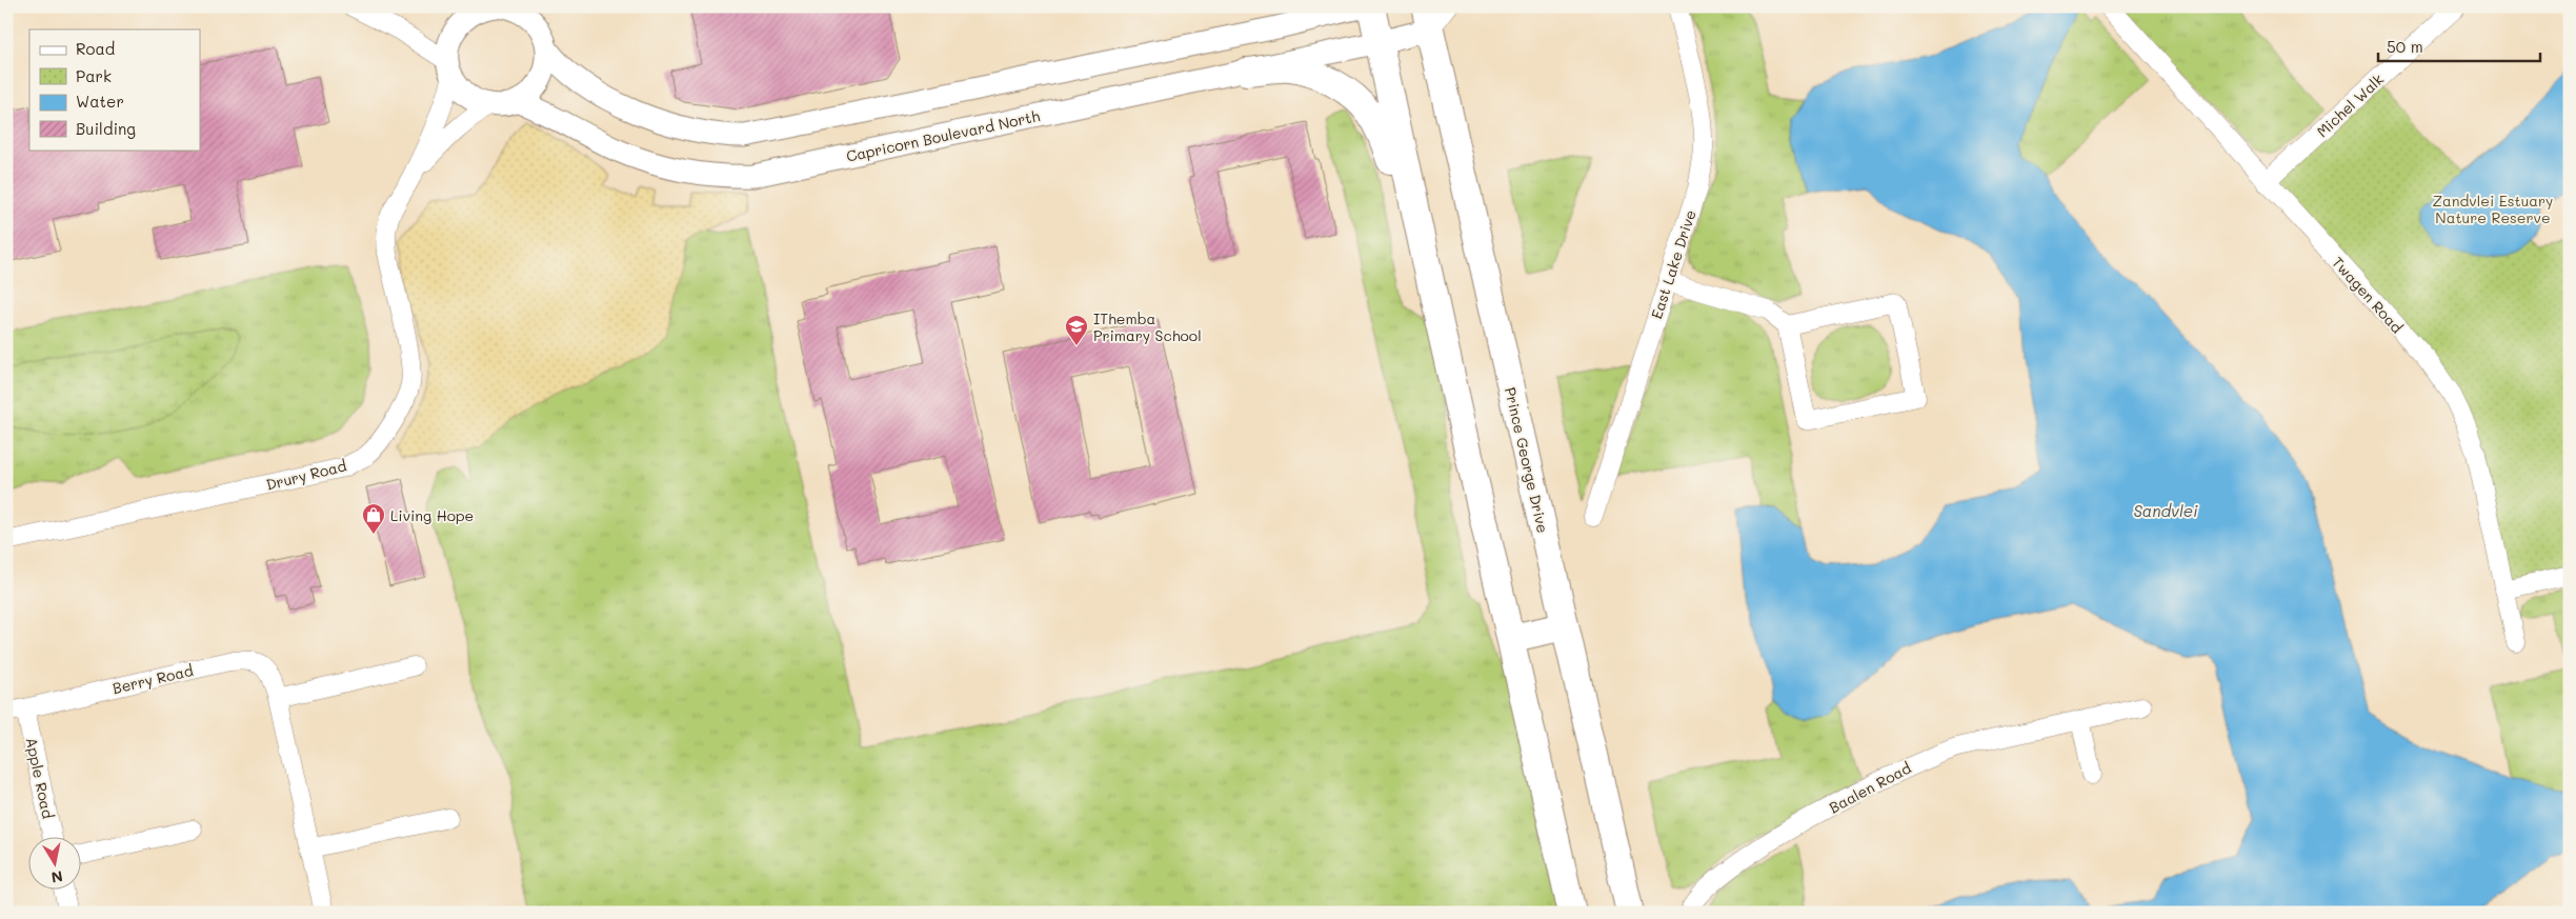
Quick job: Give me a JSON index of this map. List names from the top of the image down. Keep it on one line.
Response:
{"streets":{"main road":["Prince George Drive"],"street":["Michel Walk","Capricorn Boulevard North","East Lake Drive","Twagen Road","Drury Road","Berry Road","Apple Road","Baalen Road"]},"crossings":[["Michel Walk","Twagen Road"],["Capricorn Boulevard North","Prince George Drive"],["Berry Road","Apple Road"]],"water":["Sandvlei"],"parks":["Zandvlei Estuary Nature Reserve"],"places":{"school or university":["IThemba Primary School"],"shop":["Living Hope"]},"legend":["Road","Park","Water","Building"],"scale_bar":"50 m","north":"bottom"}
